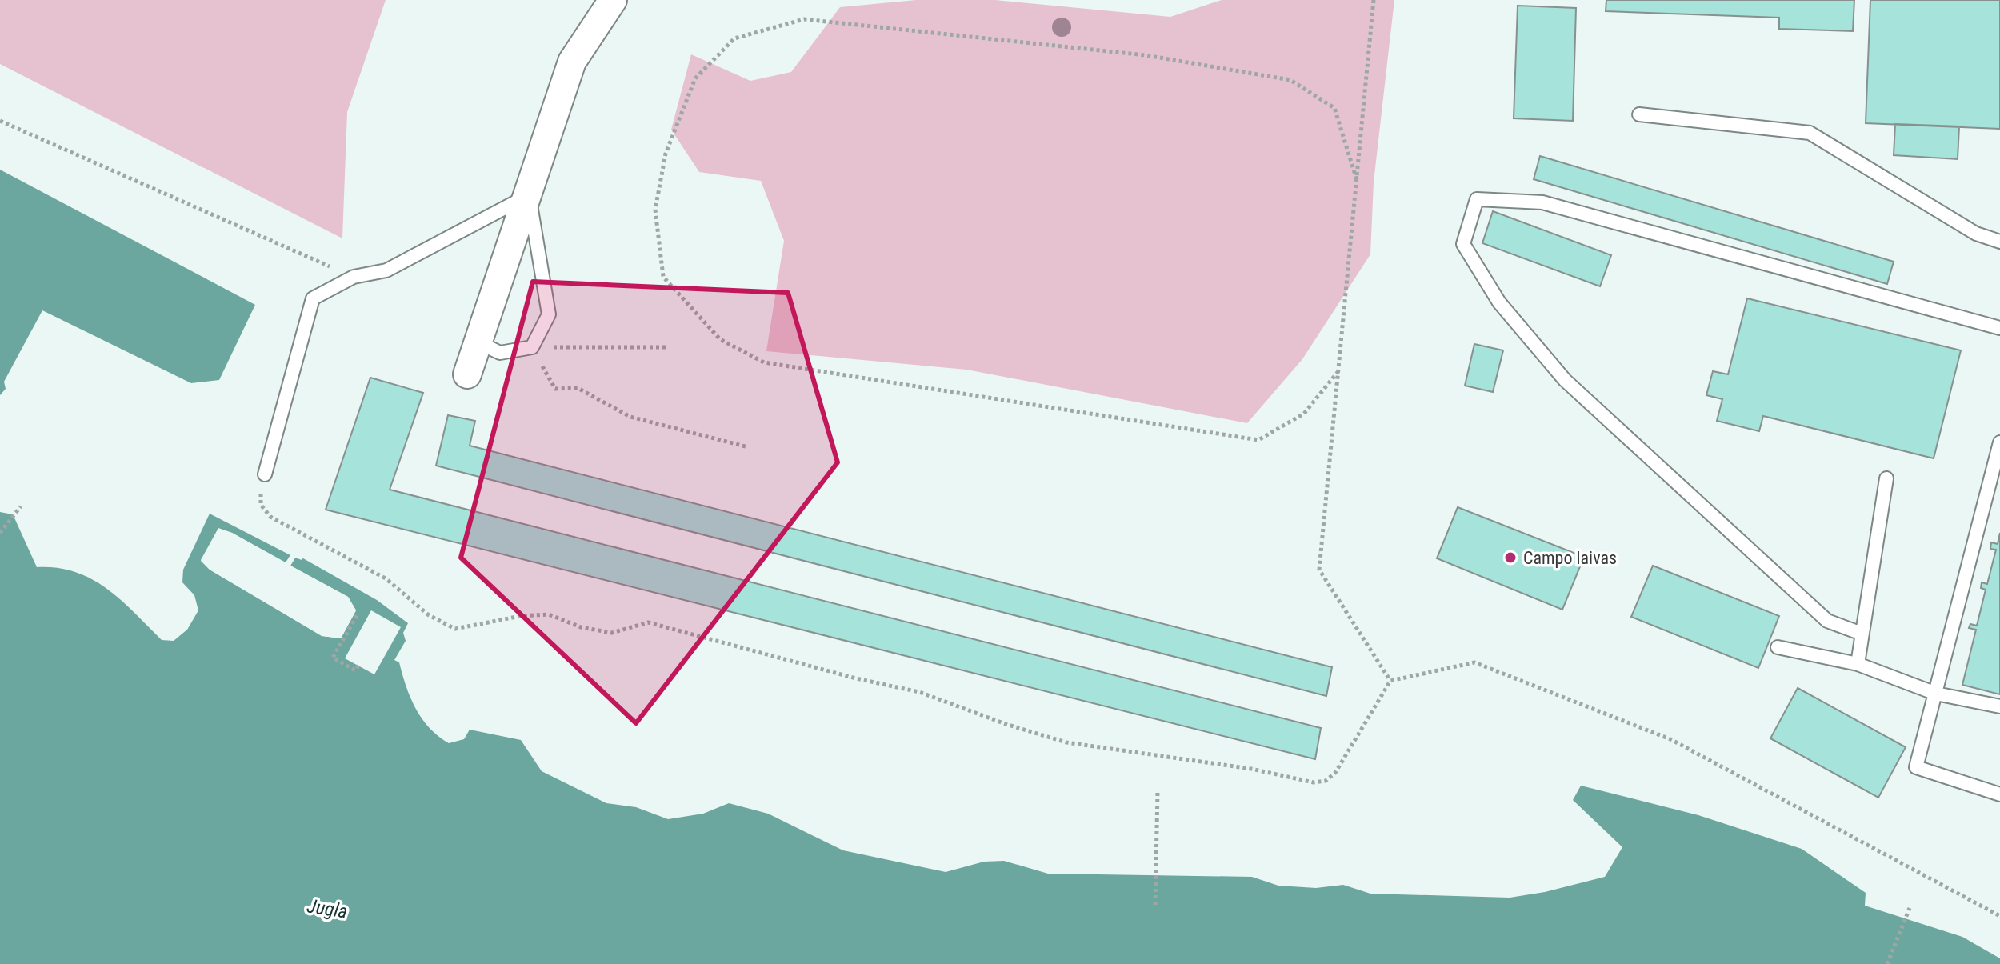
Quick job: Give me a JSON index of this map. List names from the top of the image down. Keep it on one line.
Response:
{"water":["Jugla"],"places":["Campo laivas"]}
